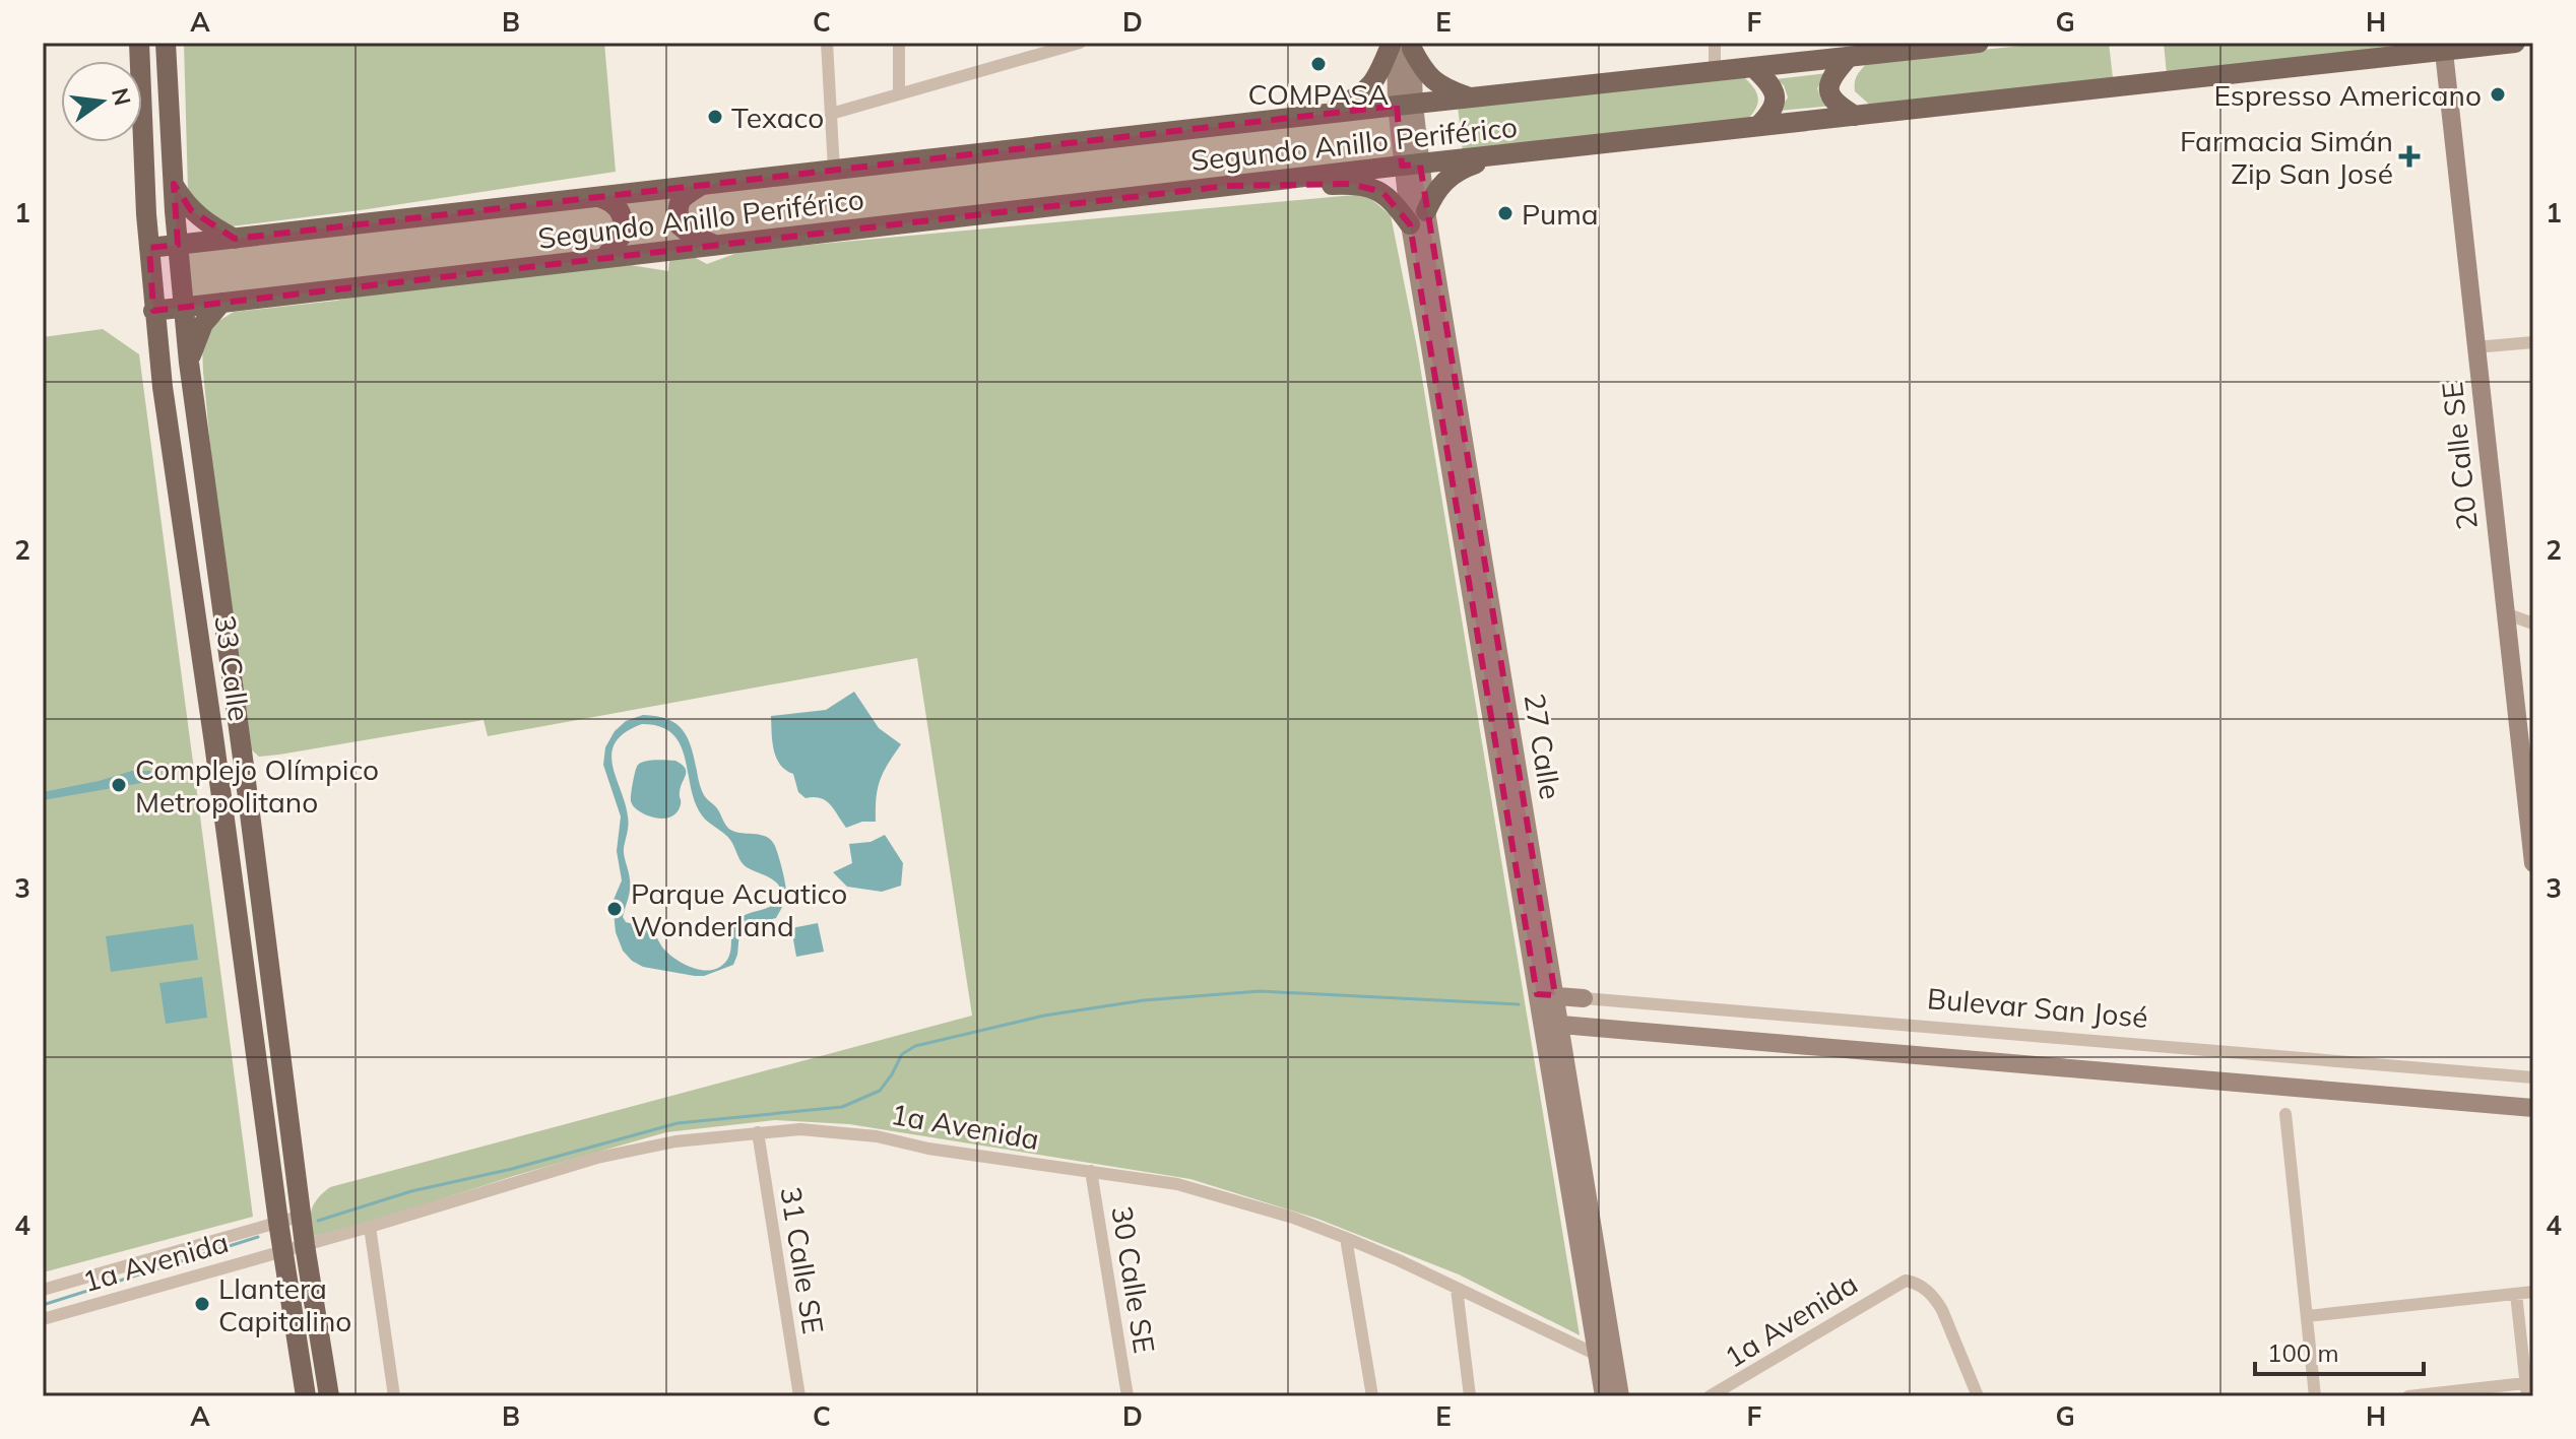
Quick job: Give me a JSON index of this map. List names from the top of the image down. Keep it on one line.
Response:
{"streets":{"main road":["Segundo Anillo Periférico","33 Calle"],"street":["20 Calle SE","27 Calle","Bulevar San José","1a Avenida","31 Calle SE","30 Calle SE"]},"crossings":[["Segundo Anillo Periférico","20 Calle SE"],["Segundo Anillo Periférico","33 Calle"],["Segundo Anillo Periférico","27 Calle"],["33 Calle","1a Avenida"],["27 Calle","Bulevar San José"],["27 Calle","1a Avenida"],["1a Avenida","31 Calle SE"],["1a Avenida","30 Calle SE"]],"places":{"other":["COMPASA","Espresso Americano","Texaco","Puma","Complejo Olímpico Metropolitano","Parque Acuatico Wonderland","Llantera Capitalino"],"health":["Farmacia Simán Zip San José"]},"scale_bar":"100 m","north":"right","grid":{"columns":["A","B","C","D","E","F","G","H"],"rows":["1","2","3","4"]}}
